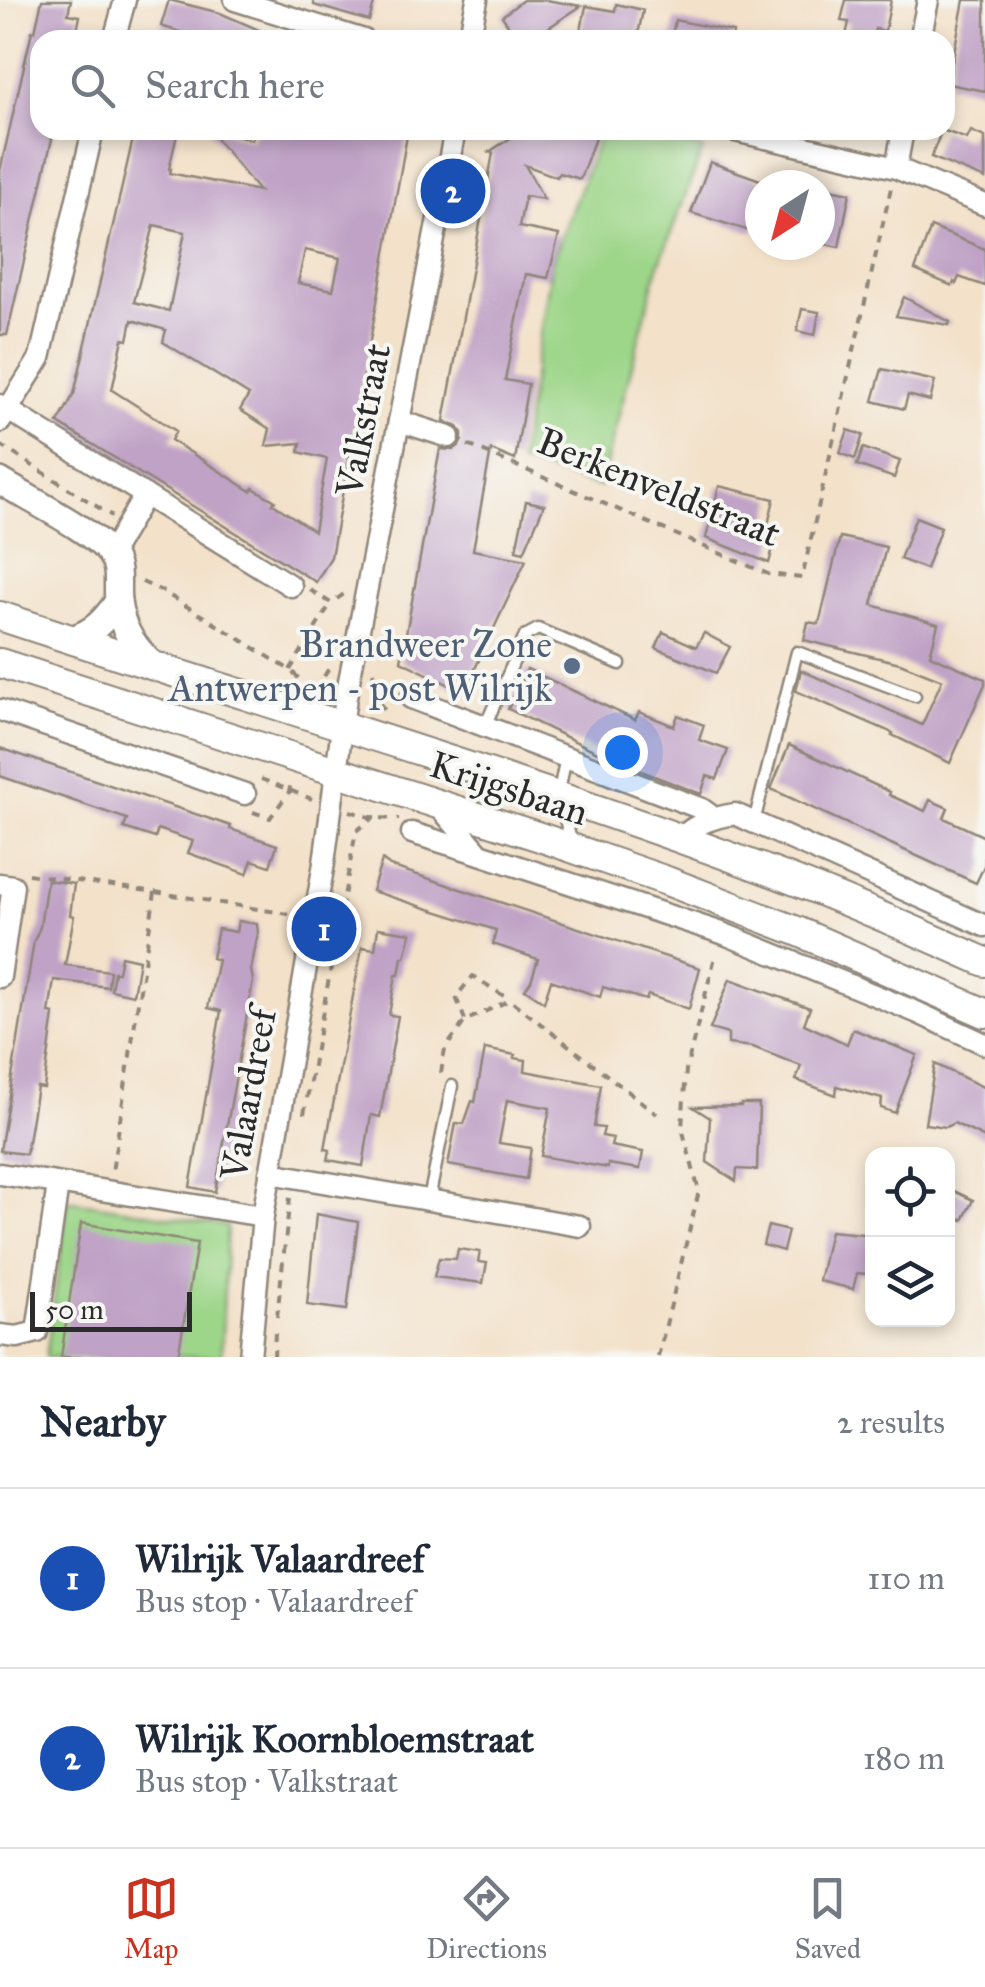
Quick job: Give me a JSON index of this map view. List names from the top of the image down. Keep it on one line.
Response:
{"streets":{"main road":["Krijgsbaan"],"street":["Valkstraat","Valaardreef"],"path":["Berkenveldstraat"]},"crossings":[["Valkstraat","Krijgsbaan"],["Valkstraat","Valaardreef"],["Krijgsbaan","Valaardreef"]],"places":["Brandweer Zone Antwerpen - post Wilrijk"],"scale_bar":"50 m","north":"bottom left","page":{"search":"Search here","pins":["2","1"],"scale":"50 m","heading":["Nearby","2 results"],"list":[{"mark":"1","name":"Wilrijk Valaardreef","note":"Bus stop · Valaardreef","value":"110 m"},{"mark":"2","name":"Wilrijk Koornbloemstraat","note":"Bus stop · Valkstraat","value":"180 m"}],"nav":["Map","Directions","Saved"]}}
